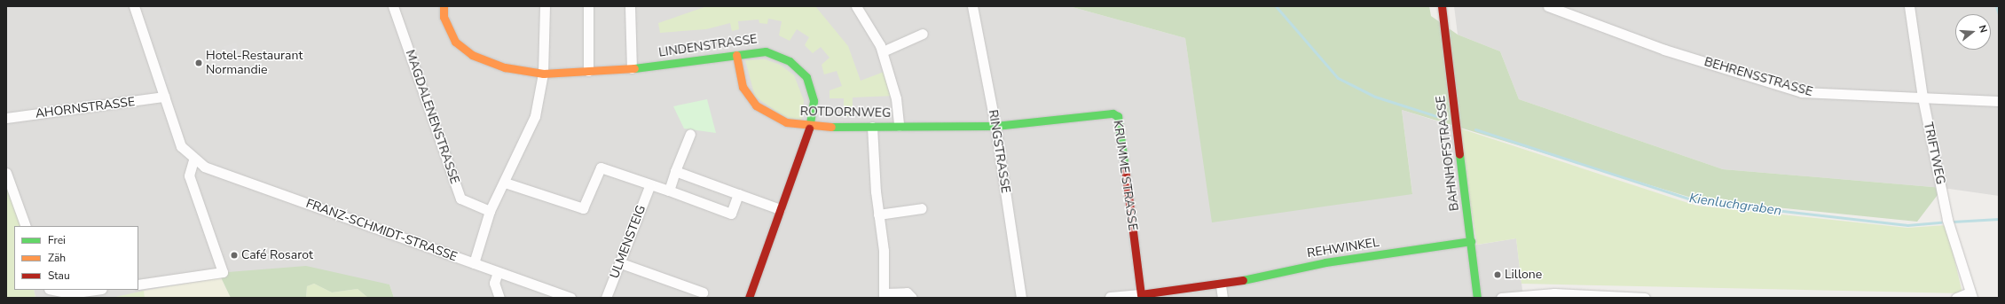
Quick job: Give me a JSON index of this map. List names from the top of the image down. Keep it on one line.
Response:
{"streets":{"street":["LINDENSTRASSE","BEHRENSSTRASSE","AHORNSTRASSE","ROTDORNWEG","MAGDALENENSTRASSE","RINGSTRASSE","BAHNHOFSTRASSE","TRIFTWEG","KRUMME STRASSE","FRANZ-SCHMIDT-STRASSE","ULMENSTEIG","REHWINKEL"]},"crossings":[["LINDENSTRASSE","ROTDORNWEG"],["BEHRENSSTRASSE","TRIFTWEG"],["AHORNSTRASSE","FRANZ-SCHMIDT-STRASSE"],["ROTDORNWEG","RINGSTRASSE"],["ROTDORNWEG","KRUMME STRASSE"],["RINGSTRASSE","KRUMME STRASSE"],["BAHNHOFSTRASSE","REHWINKEL"]],"water":["Kienluchgraben"],"places":["Hotel-Restaurant Normandie","Café Rosarot","Lillone"],"legend":["Frei","Zäh","Stau"],"north":"right"}
